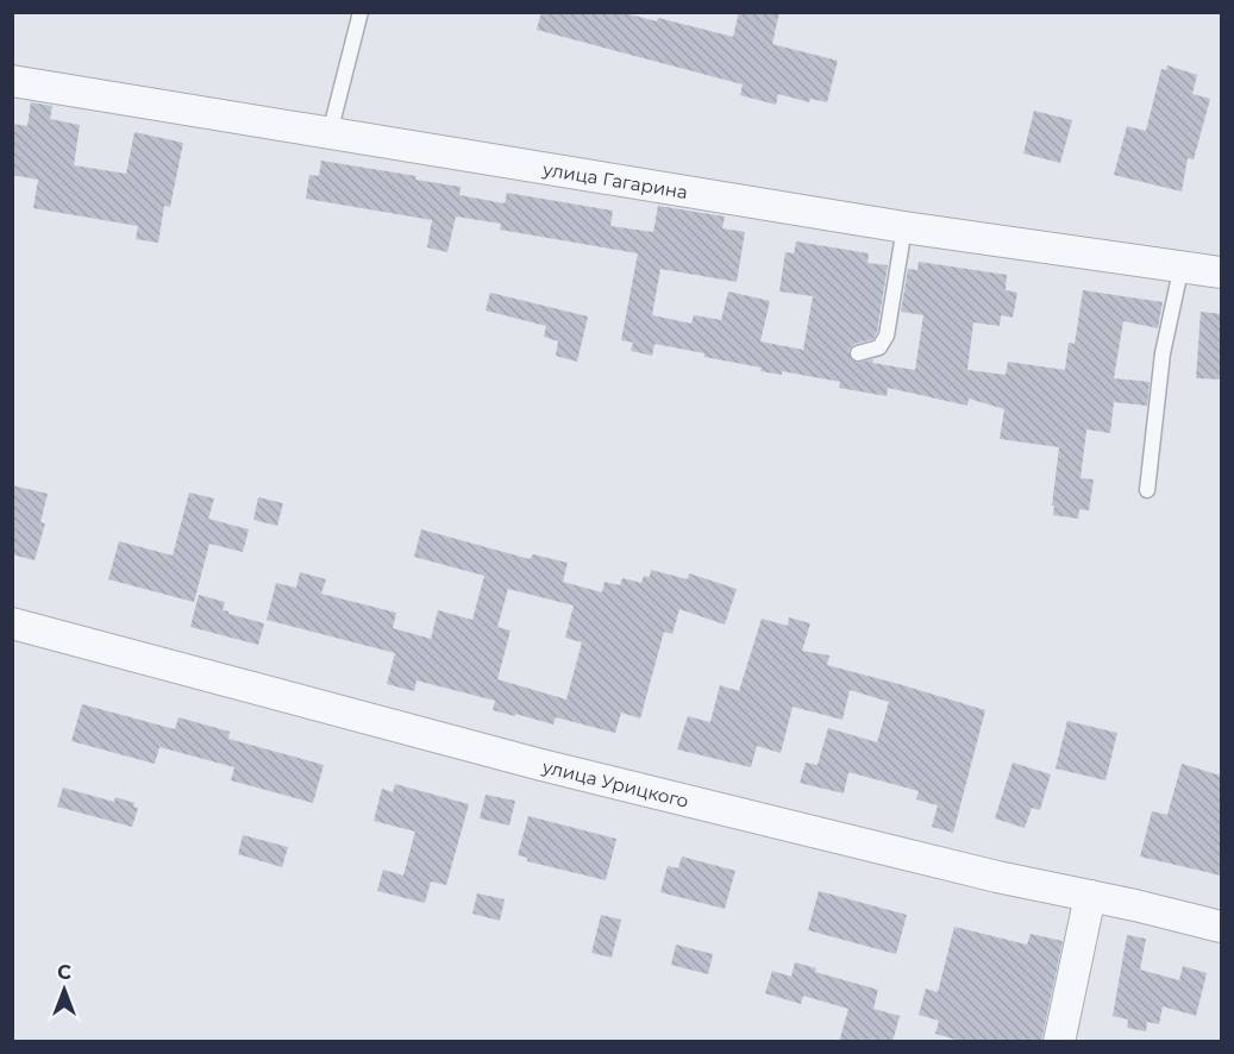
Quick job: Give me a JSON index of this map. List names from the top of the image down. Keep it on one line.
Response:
{"streets":{"street":["улица Гагарина","улица Урицкого"]},"north":"top"}
